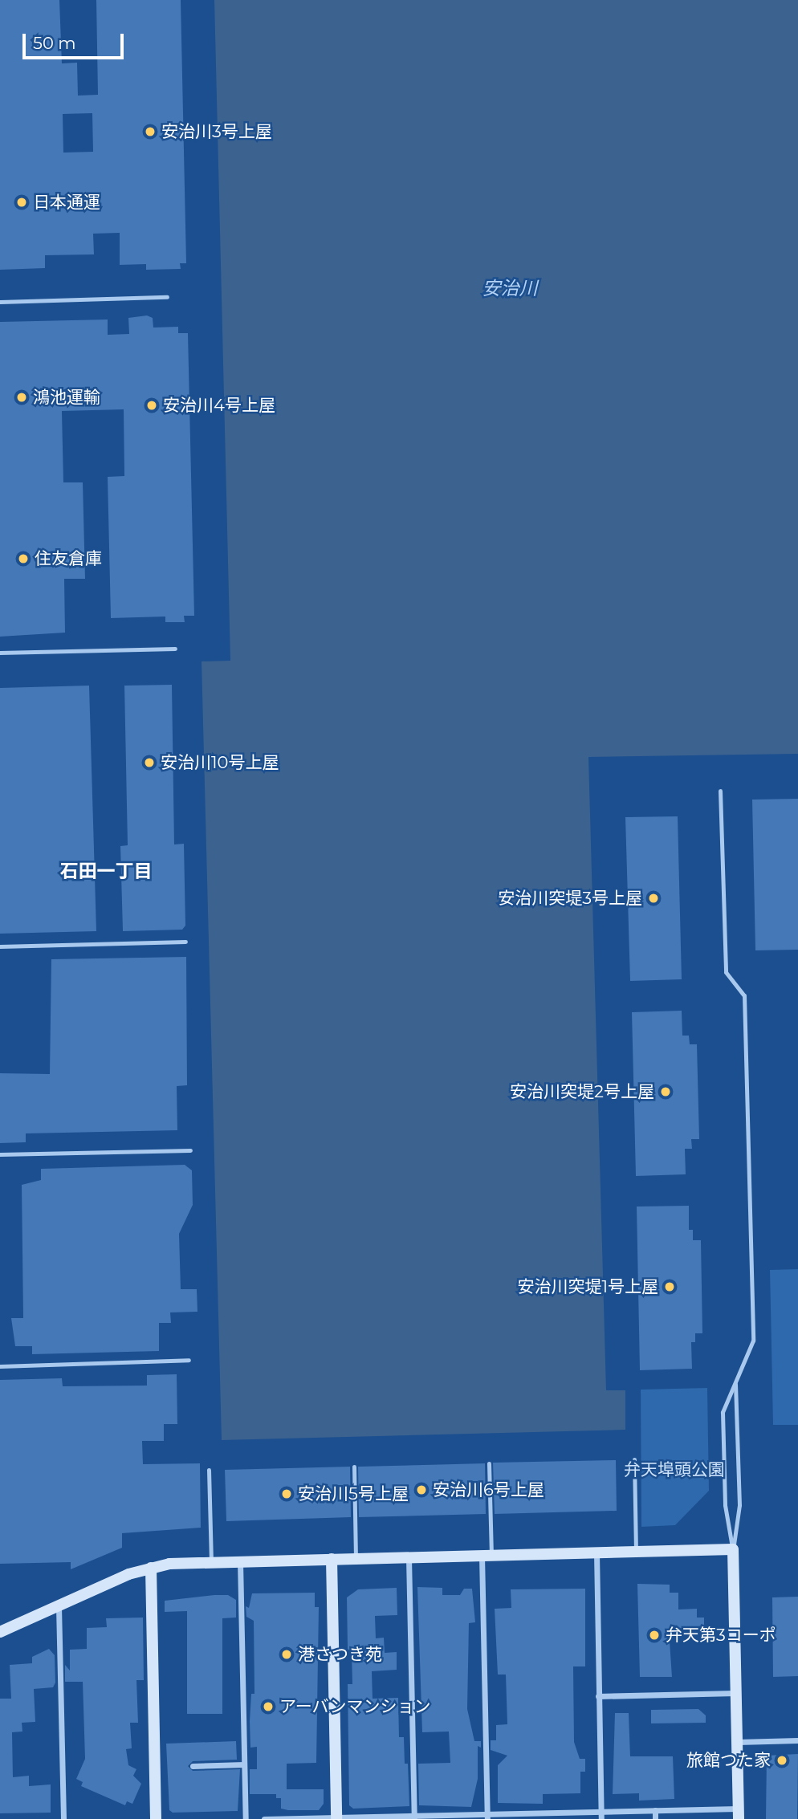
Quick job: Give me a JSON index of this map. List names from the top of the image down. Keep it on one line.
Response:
{"districts":["石田一丁目"],"water":["安治川"],"parks":["弁天埠頭公園"],"places":["安治川3号上屋","日本通運","鴻池運輸","安治川4号上屋","住友倉庫","安治川10号上屋","安治川突堤3号上屋","安治川突堤2号上屋","安治川突堤1号上屋","安治川6号上屋","安治川5号上屋","弁天第3コーポ","港さつき苑","アーバンマンション","旅館つた家"],"scale_bar":"50 m"}
